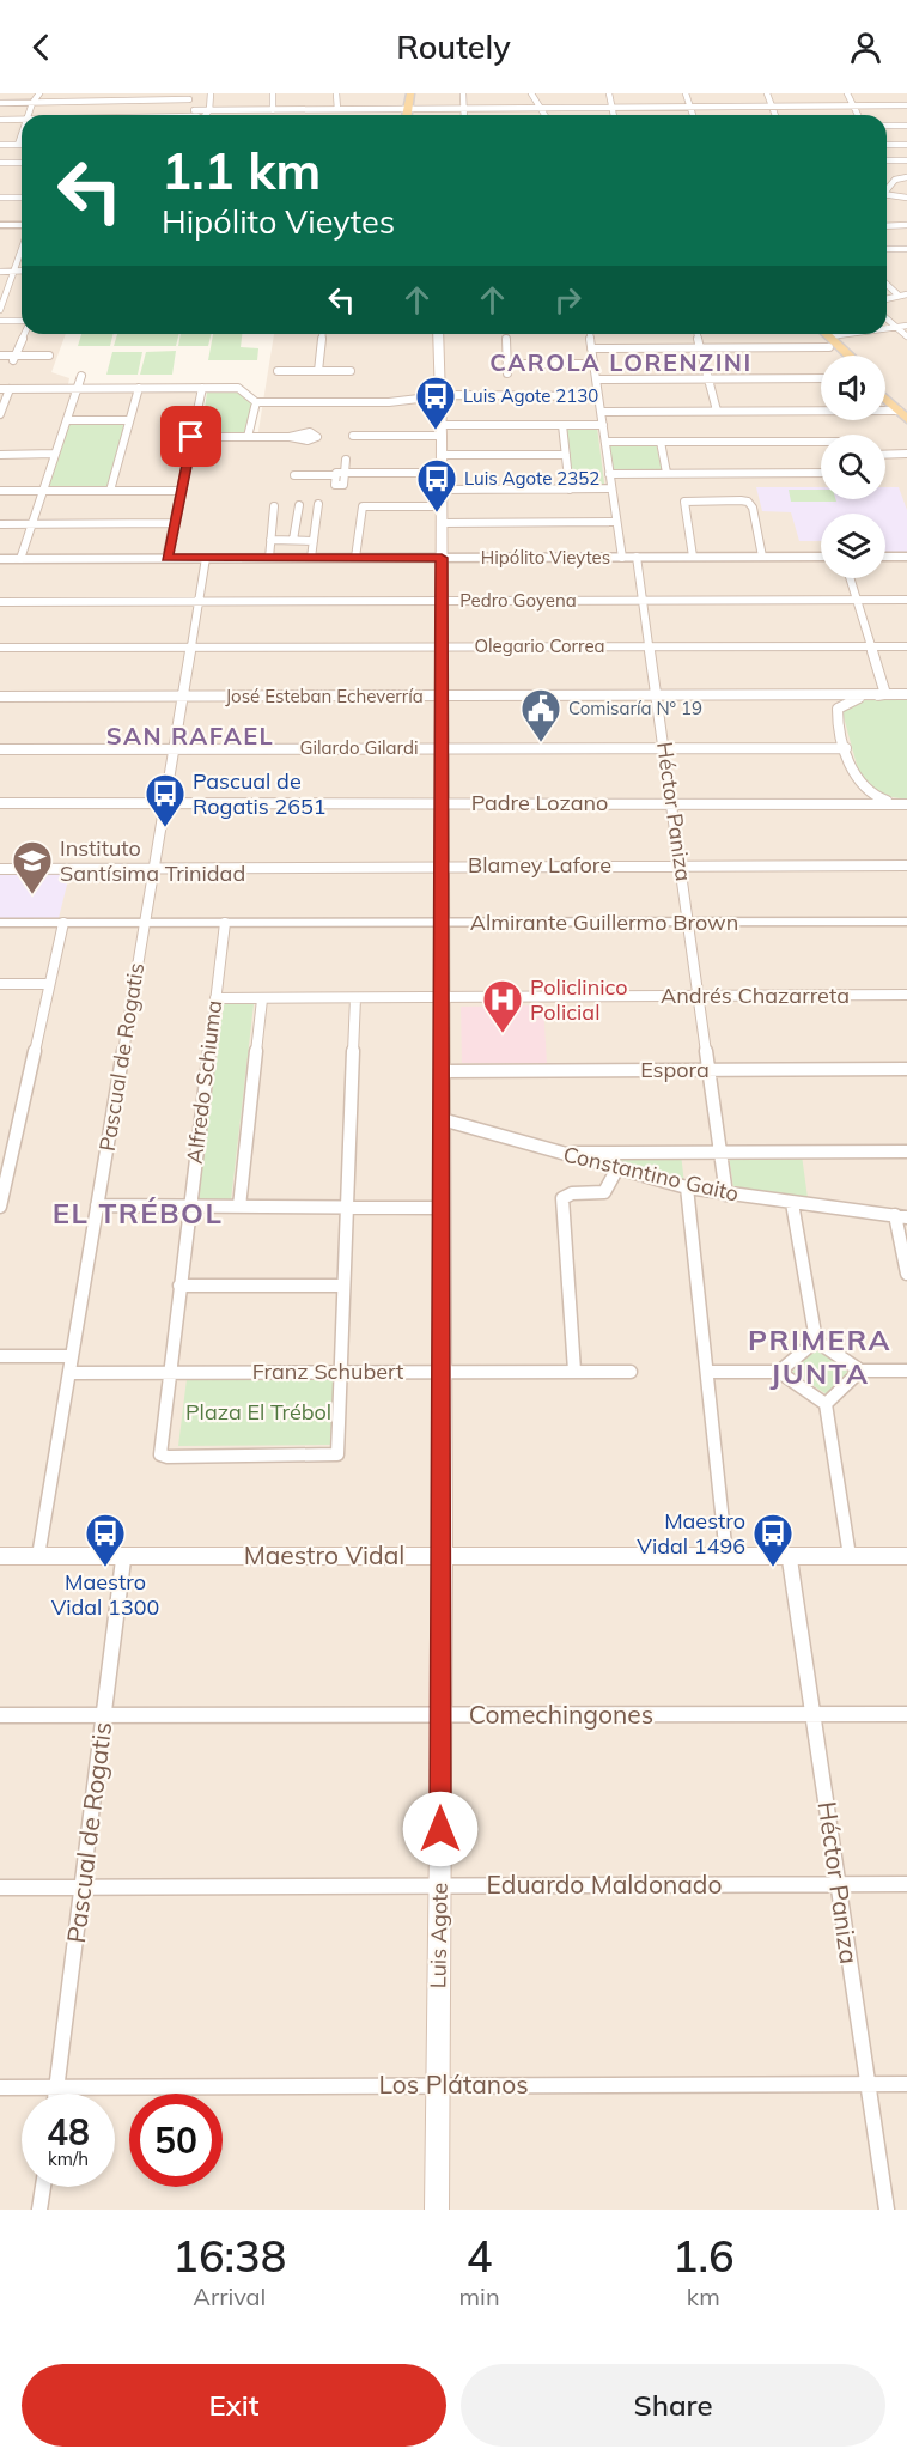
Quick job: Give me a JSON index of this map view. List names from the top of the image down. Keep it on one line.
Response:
{"streets":{"main road":["Maestro Vidal","Luis Agote"],"street":["Hipólito Vieytes","Pedro Goyena","Olegario Correa","José Esteban Echeverría","Gilardo Gilardi","Padre Lozano","Héctor Paniza","Blamey Lafore","Almirante Guillermo Brown","Andrés Chazarreta","Pascual de Rogatis","Espora","Alfredo Schiuma","Constantino Gaito","Franz Schubert","Comechingones","Eduardo Maldonado","Los Plátanos"]},"crossings":[["Hipólito Vieytes","Héctor Paniza"],["Hipólito Vieytes","Pascual de Rogatis"],["Hipólito Vieytes","Luis Agote"],["Pedro Goyena","Héctor Paniza"],["Pedro Goyena","Pascual de Rogatis"],["Pedro Goyena","Luis Agote"],["Olegario Correa","Héctor Paniza"],["Olegario Correa","Pascual de Rogatis"],["Olegario Correa","Luis Agote"],["José Esteban Echeverría","Héctor Paniza"],["José Esteban Echeverría","Pascual de Rogatis"],["José Esteban Echeverría","Luis Agote"],["Gilardo Gilardi","Héctor Paniza"],["Gilardo Gilardi","Pascual de Rogatis"],["Gilardo Gilardi","Luis Agote"],["Padre Lozano","Héctor Paniza"],["Padre Lozano","Pascual de Rogatis"],["Padre Lozano","Luis Agote"],["Héctor Paniza","Blamey Lafore"],["Héctor Paniza","Almirante Guillermo Brown"],["Héctor Paniza","Andrés Chazarreta"],["Héctor Paniza","Espora"],["Héctor Paniza","Constantino Gaito"],["Héctor Paniza","Maestro Vidal"],["Héctor Paniza","Comechingones"],["Héctor Paniza","Eduardo Maldonado"],["Héctor Paniza","Los Plátanos"],["Blamey Lafore","Pascual de Rogatis"],["Blamey Lafore","Luis Agote"],["Almirante Guillermo Brown","Pascual de Rogatis"],["Almirante Guillermo Brown","Alfredo Schiuma"],["Almirante Guillermo Brown","Luis Agote"],["Andrés Chazarreta","Alfredo Schiuma"],["Andrés Chazarreta","Luis Agote"],["Pascual de Rogatis","Franz Schubert"],["Pascual de Rogatis","Maestro Vidal"],["Pascual de Rogatis","Comechingones"],["Pascual de Rogatis","Eduardo Maldonado"],["Pascual de Rogatis","Los Plátanos"],["Espora","Luis Agote"],["Alfredo Schiuma","Franz Schubert"],["Constantino Gaito","Luis Agote"],["Franz Schubert","Luis Agote"],["Maestro Vidal","Luis Agote"],["Comechingones","Luis Agote"],["Eduardo Maldonado","Luis Agote"],["Luis Agote","Los Plátanos"]],"districts":["CAROLA LORENZINI","SAN RAFAEL","EL TRÉBOL","PRIMERA JUNTA"],"parks":["Plaza El Trébol"],"places":{"bus stop":["Luis Agote 2130","Luis Agote 2352","Pascual de Rogatis 2651","Maestro Vidal 1300","Maestro Vidal 1496"],"public building":["Comisaría N° 19"],"school or university":["Instituto Santísima Trinidad"],"hospital":["Policlinico Policial"]},"page":{"header":"Routely","turn":["1.1 km","Hipólito Vieytes"],"speed":"48 km/h","limit":"50","eta":["16:38","Arrival","4","min","1.6","km"],"buttons":["Exit","Share"]}}
